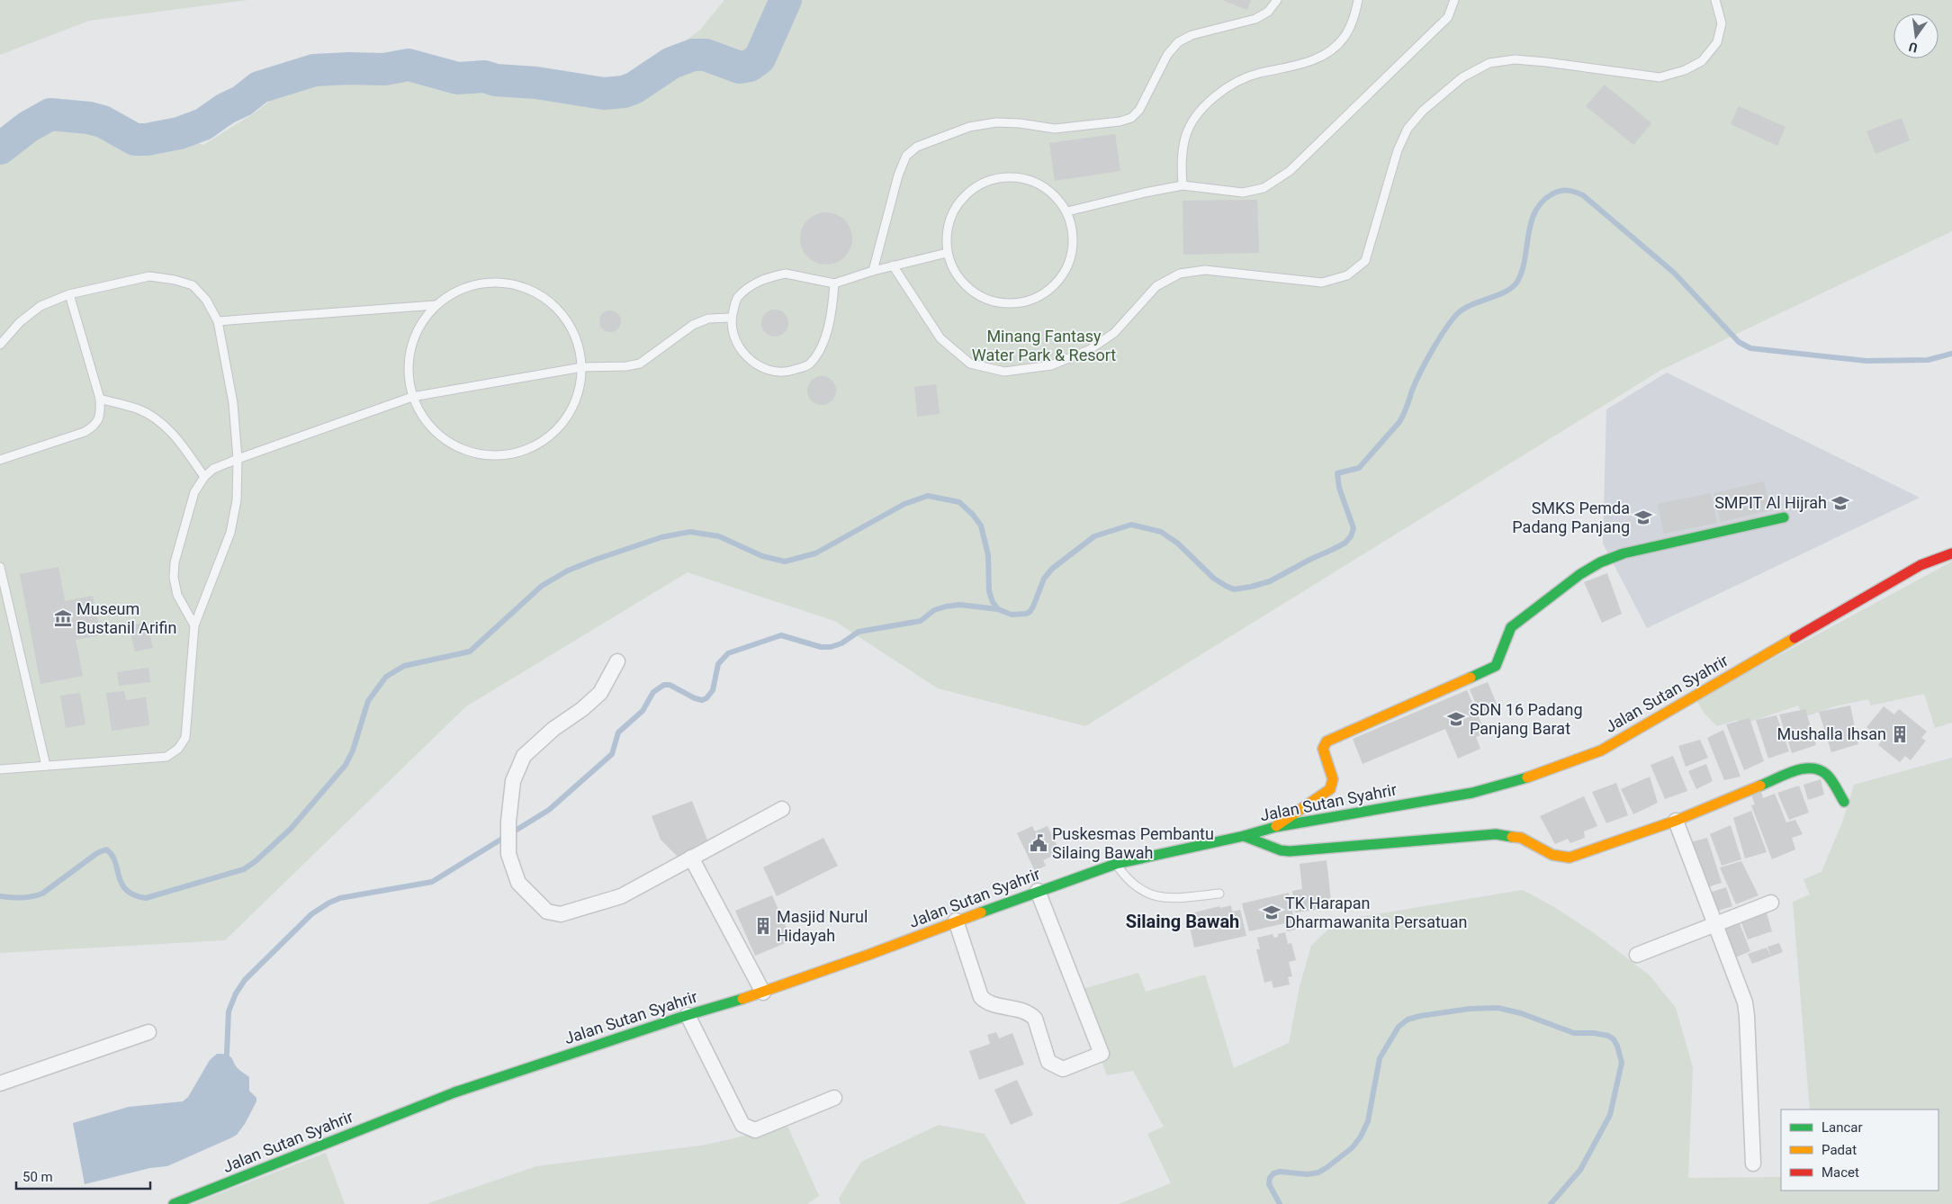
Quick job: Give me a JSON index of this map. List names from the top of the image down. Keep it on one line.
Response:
{"streets":{"main road":["Jalan Sutan Syahrir"]},"districts":["Silaing Bawah"],"parks":["Minang Fantasy Water Park & Resort"],"places":{"school or university":["SMPIT Al Hijrah","SMKS Pemda Padang Panjang","SDN 16 Padang Panjang Barat","TK Harapan Dharmawanita Persatuan"],"museum":["Museum Bustanil Arifin"],"building":["Mushalla Ihsan","Masjid Nurul Hidayah"],"public building":["Puskesmas Pembantu Silaing Bawah"]},"legend":["Lancar","Padat","Macet"],"scale_bar":"50 m","north":"bottom"}
